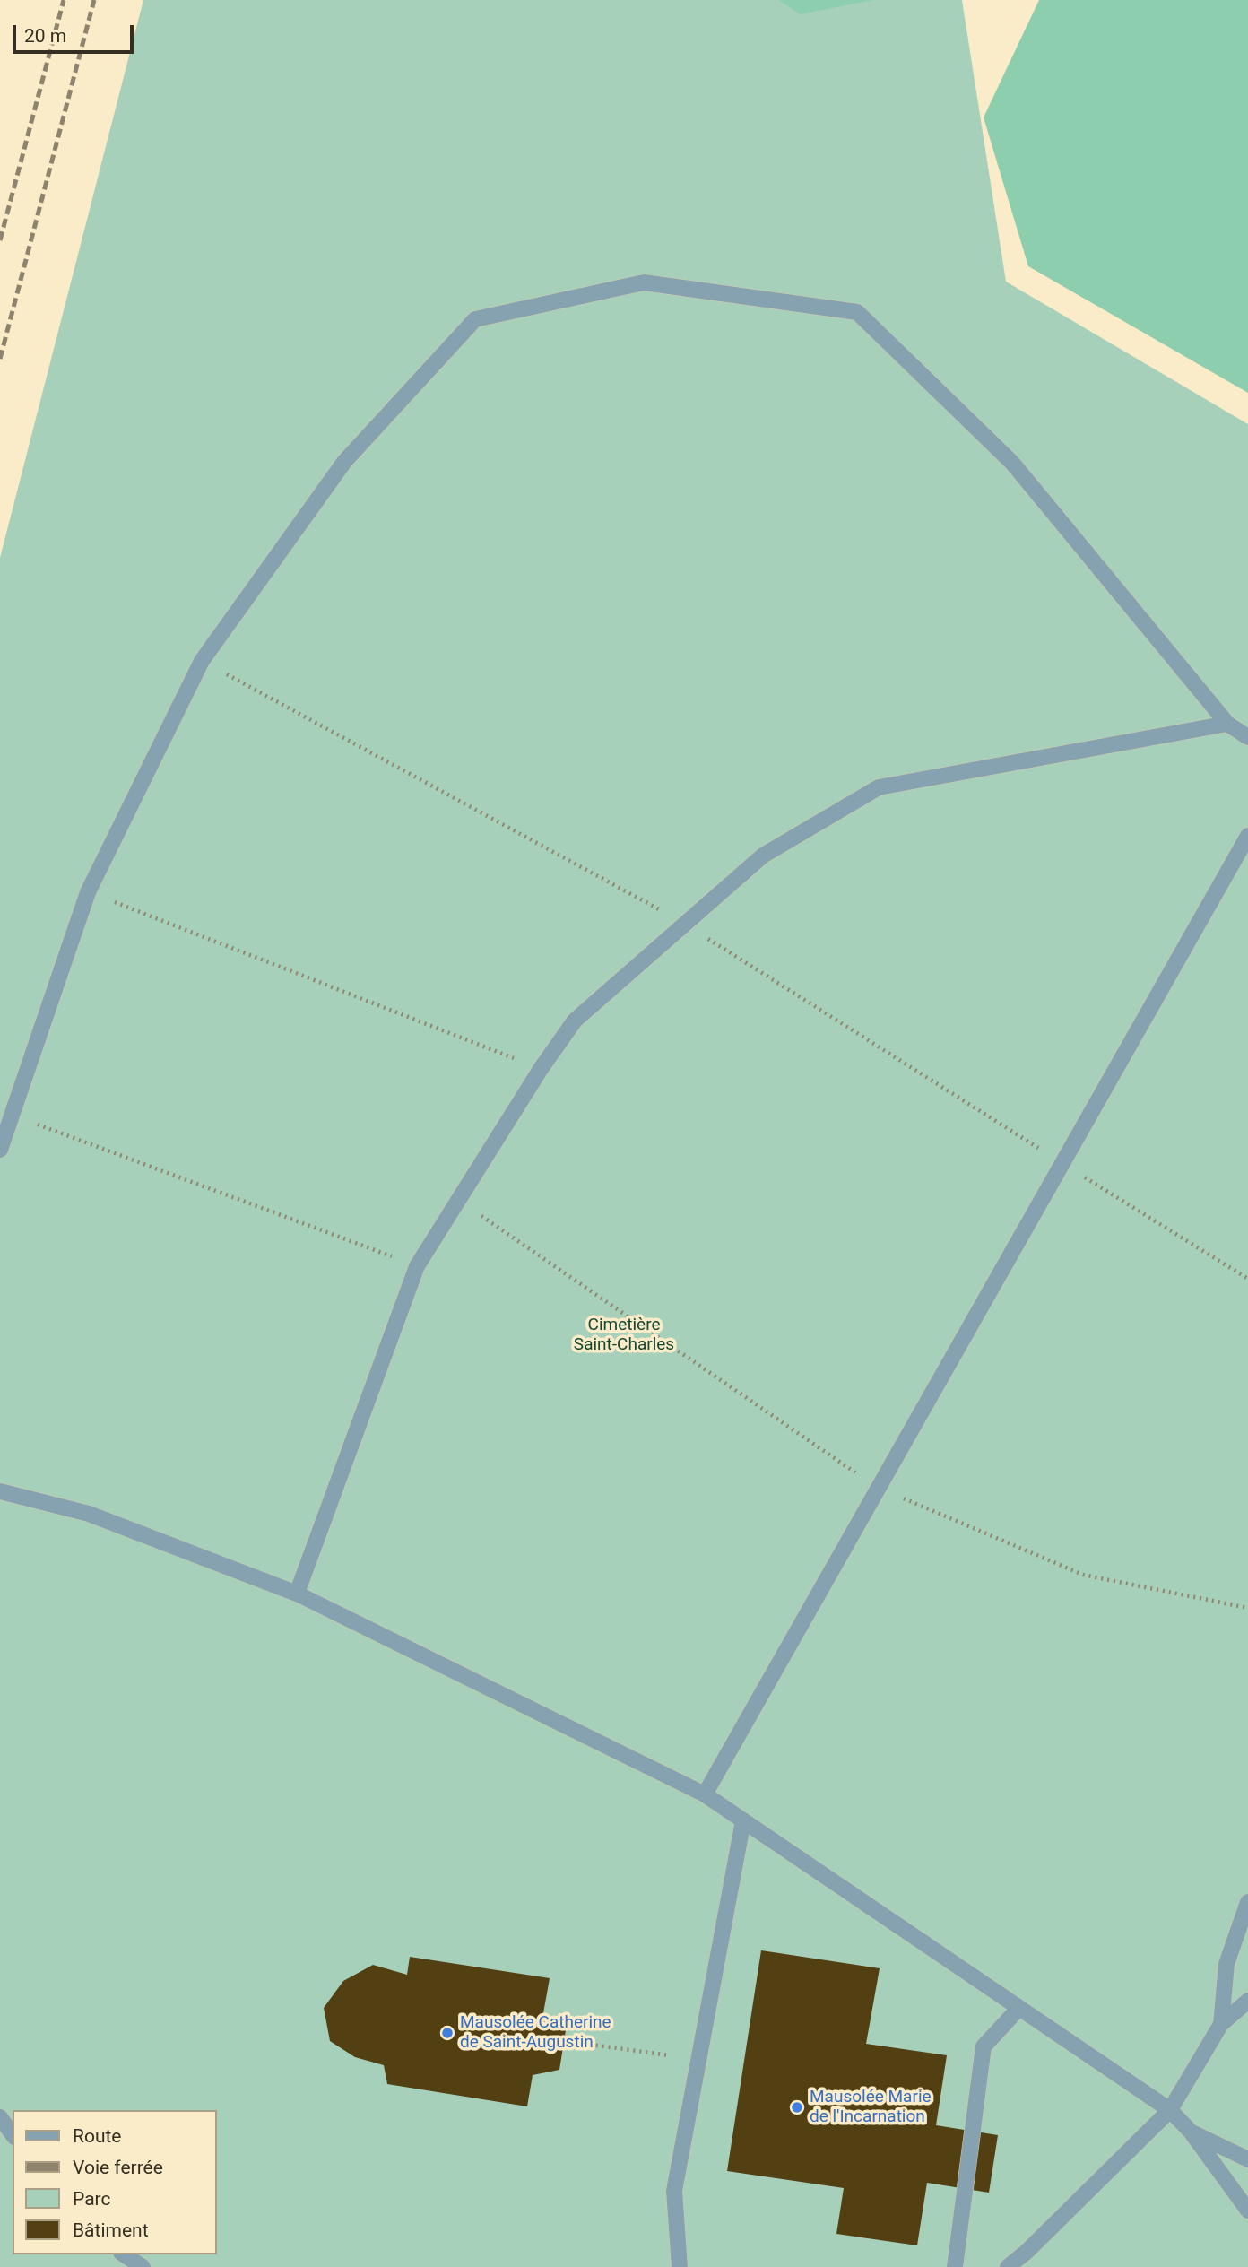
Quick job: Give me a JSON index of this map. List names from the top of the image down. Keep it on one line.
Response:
{"parks":["Cimetière Saint-Charles"],"places":["Mausolée Catherine de Saint-Augustin","Mausolée Marie de l'Incarnation"],"legend":["Route","Voie ferrée","Parc","Bâtiment"],"scale_bar":"20 m"}
